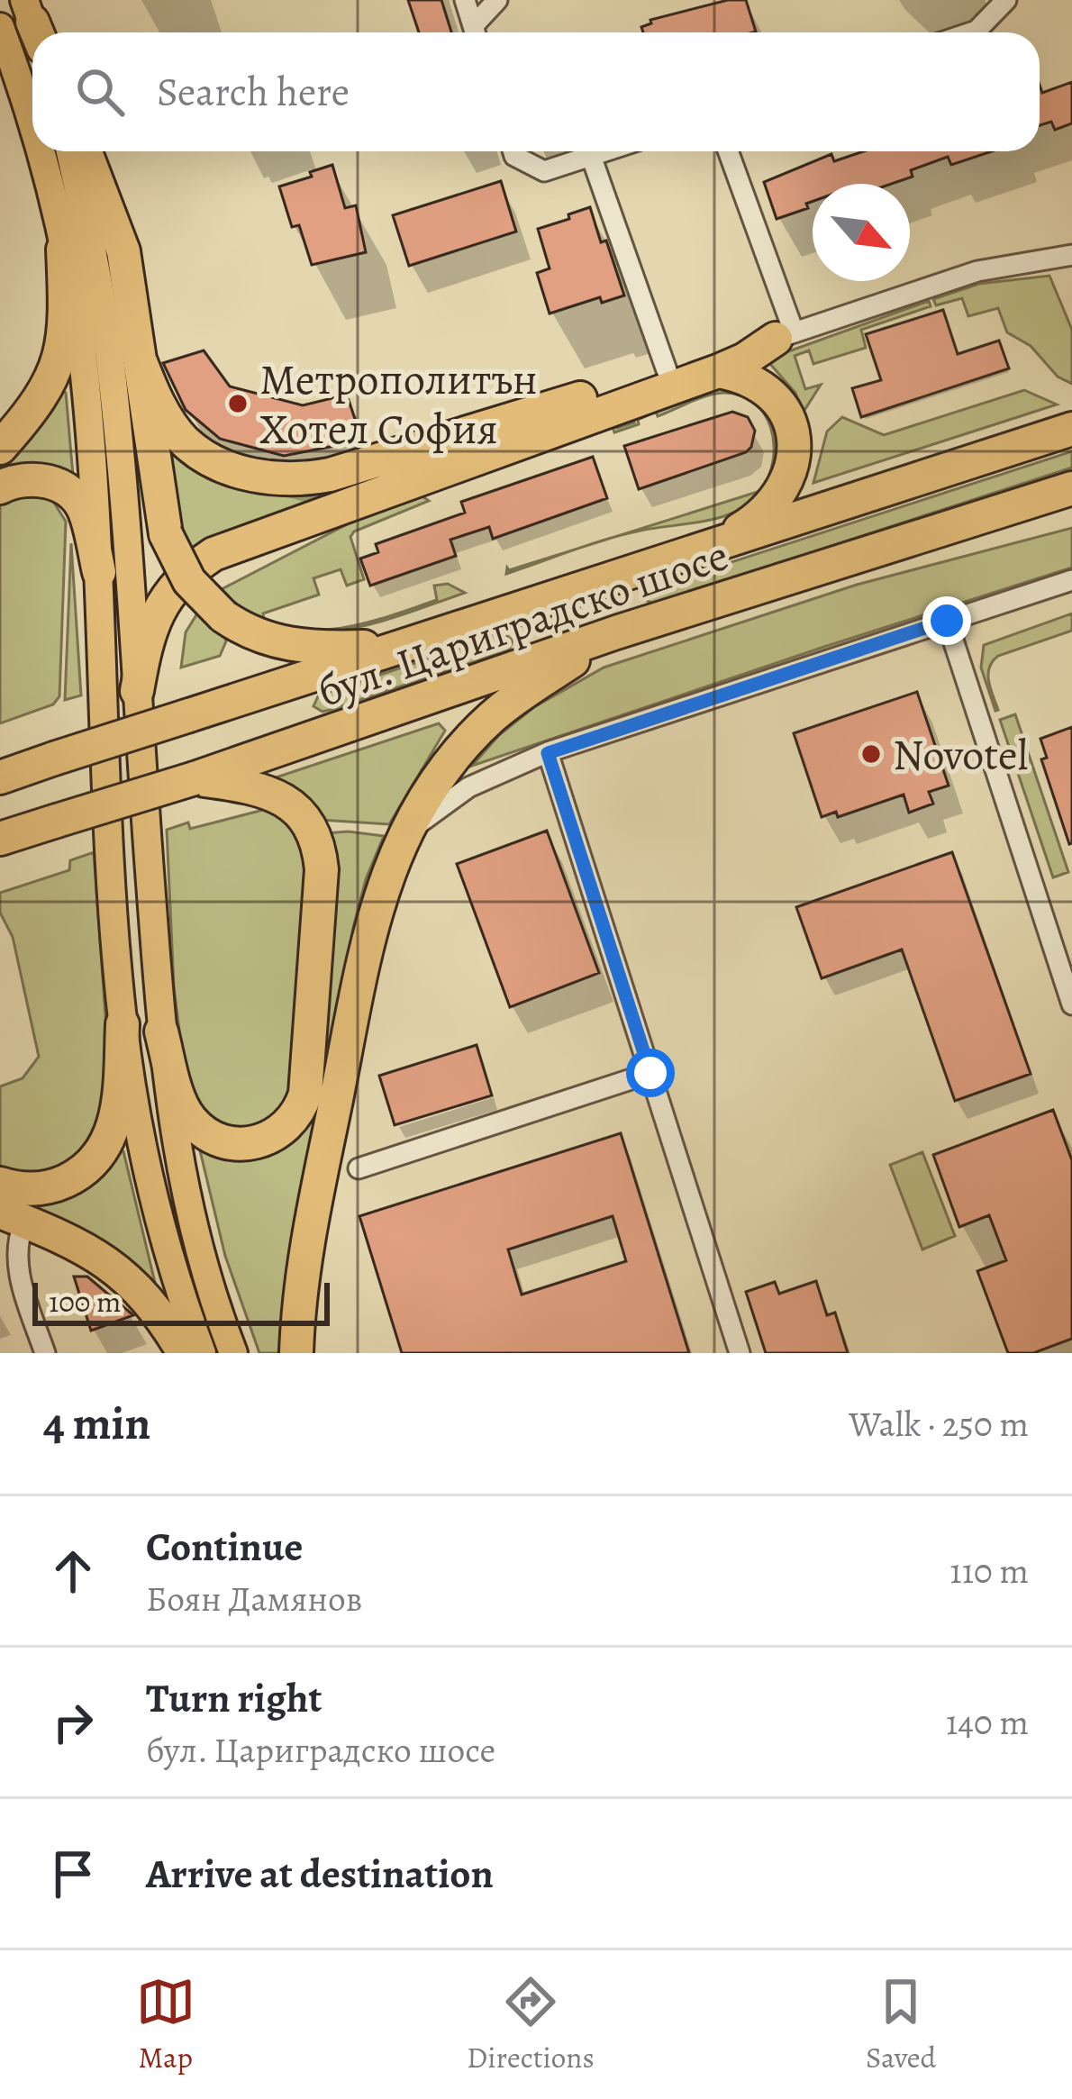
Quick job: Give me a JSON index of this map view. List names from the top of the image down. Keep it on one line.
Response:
{"streets":{"highway":["бул. Цариградско шосе"]},"places":["Метрополитън Хотел София","Novotel"],"scale_bar":"100 m","north":"bottom right","page":{"search":"Search here","scale":"100 m","heading":["4 min","Walk · 250 m"],"list":[["Continue","Боян Дамянов","110 m"],["Turn right","бул. Цариградско шосе","140 m"],"Arrive at destination"],"nav":["Map","Directions","Saved"]}}
